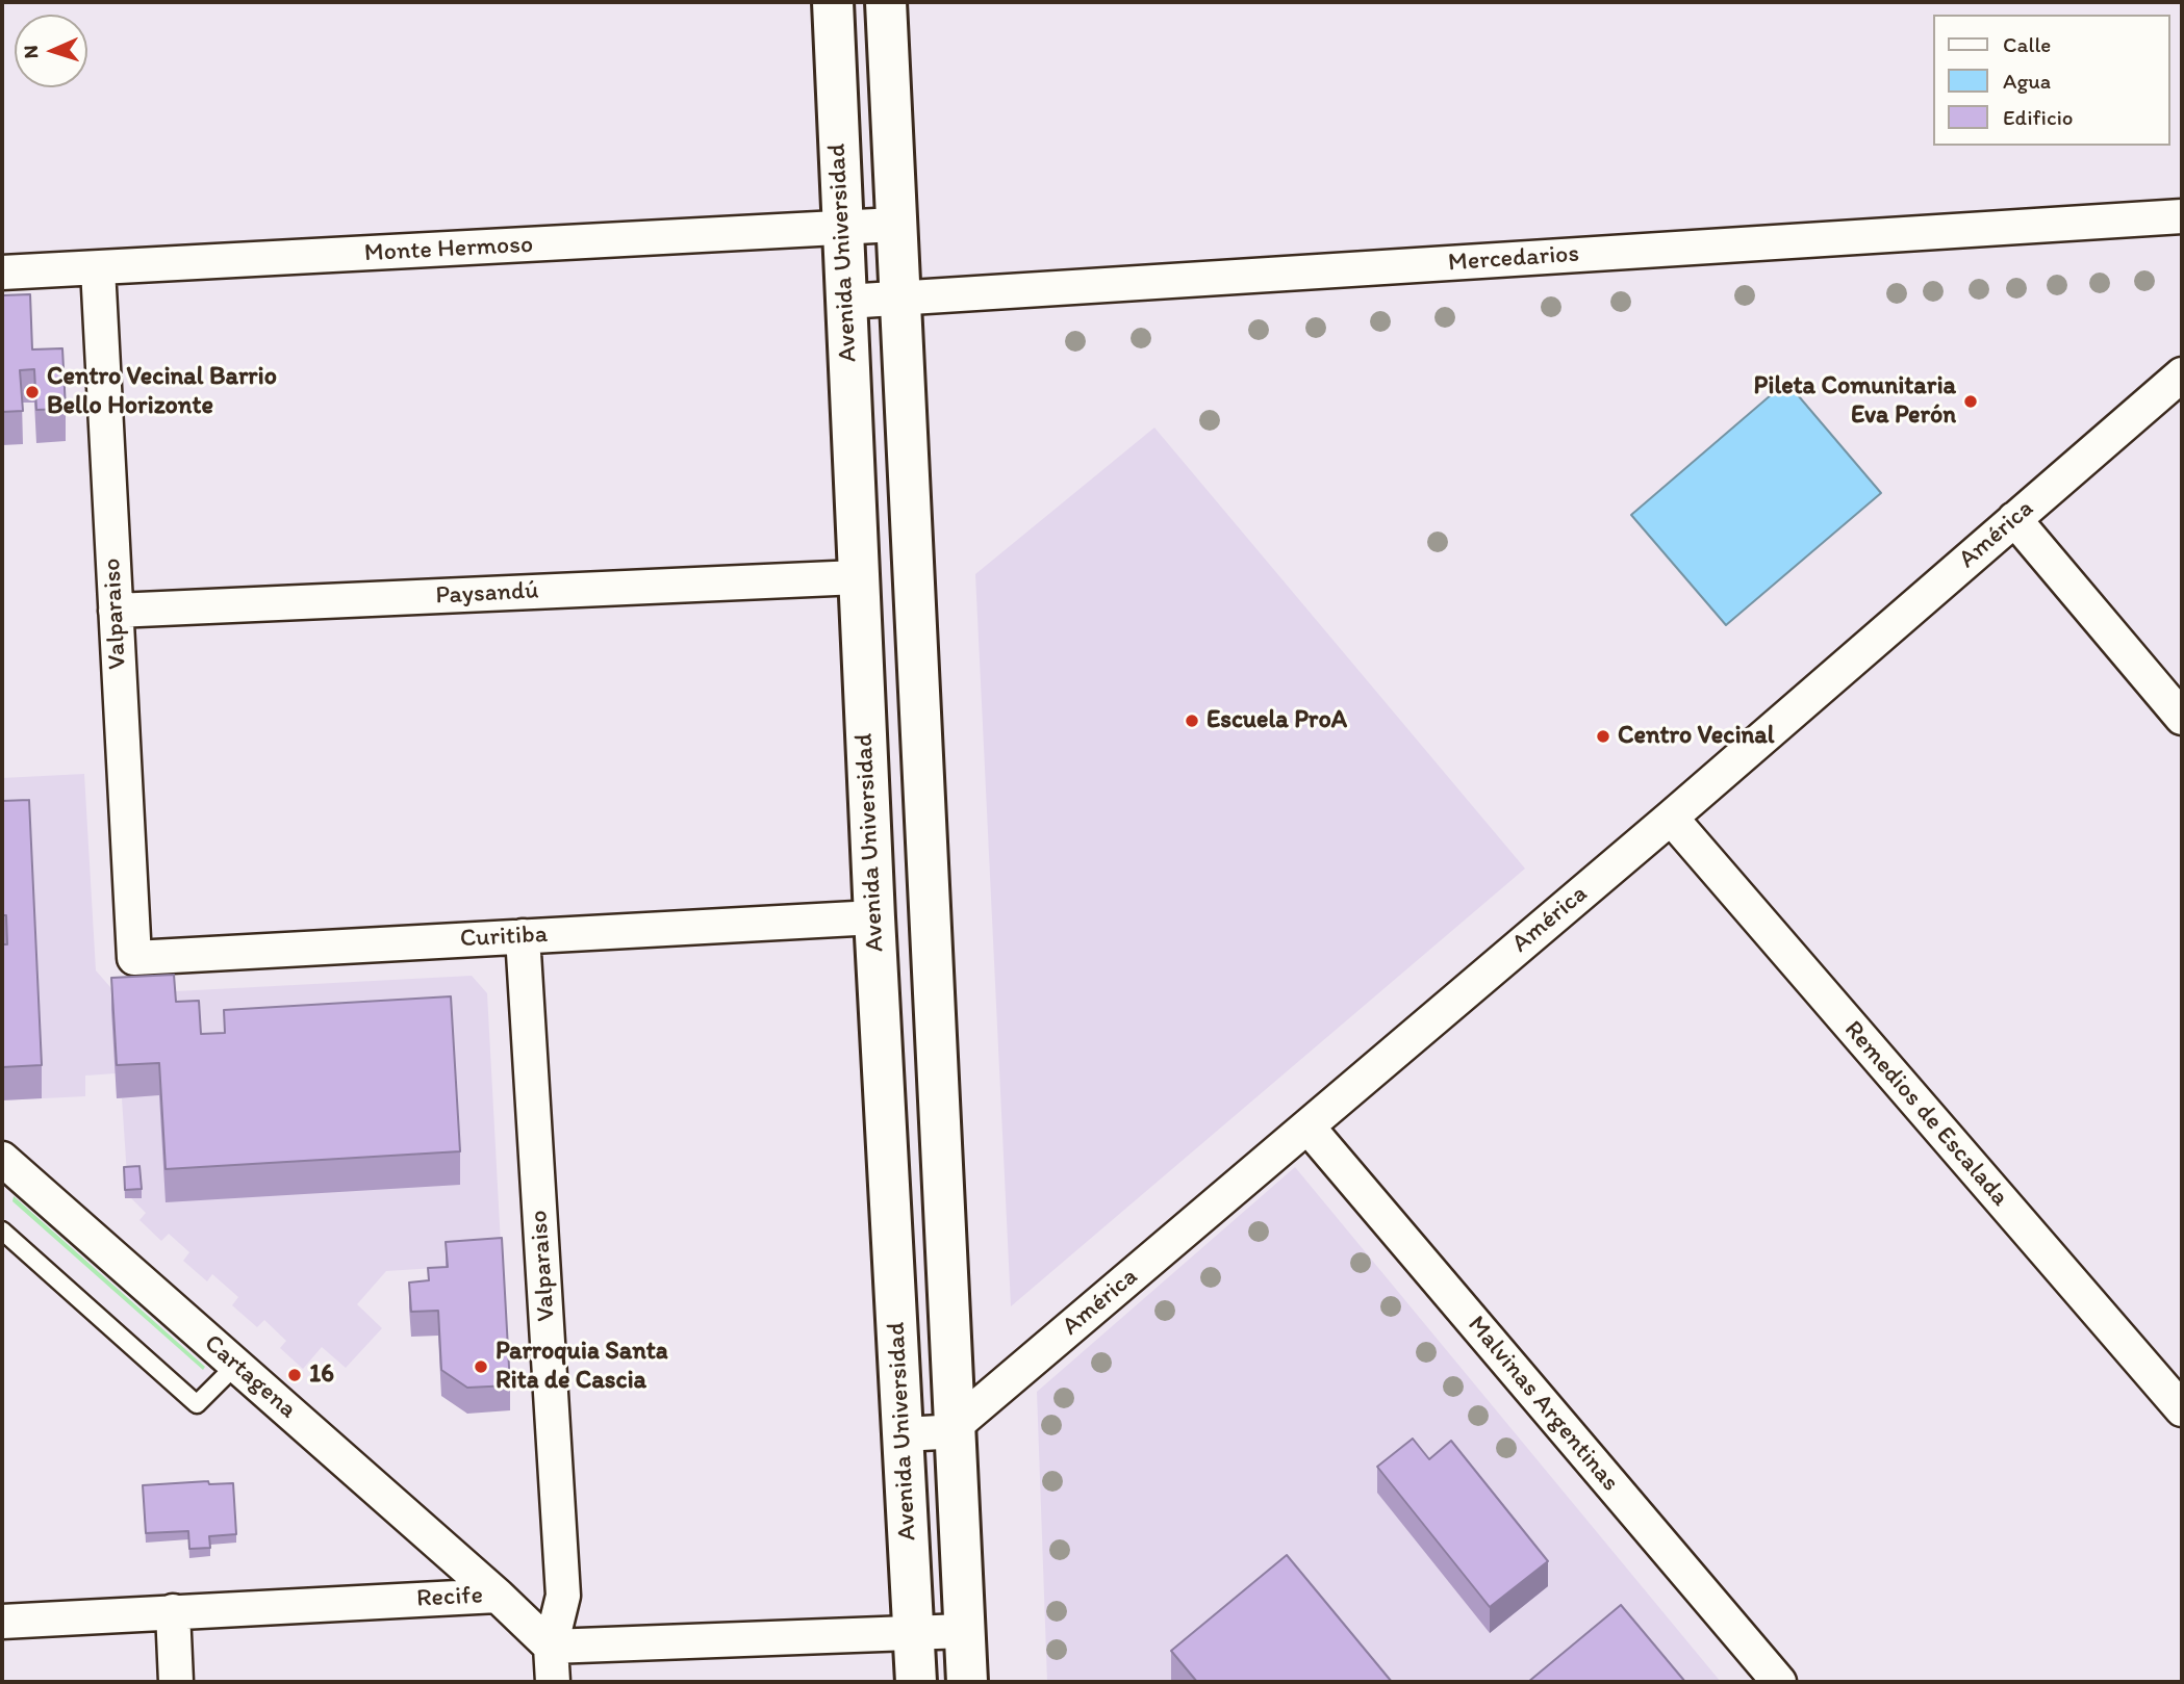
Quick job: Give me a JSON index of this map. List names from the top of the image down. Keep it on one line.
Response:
{"streets":{"main road":["Avenida Universidad"],"street":["Monte Hermoso","Mercedarios","América","Paysandú","Valparaiso","Curitiba","Remedios de Escalada","Cartagena","Malvinas Argentinas","Recife"]},"crossings":[["Monte Hermoso","Avenida Universidad"],["Monte Hermoso","Valparaiso"],["Avenida Universidad","Mercedarios"],["Avenida Universidad","América"],["Avenida Universidad","Paysandú"],["Avenida Universidad","Curitiba"],["América","Remedios de Escalada"],["América","Malvinas Argentinas"],["Paysandú","Valparaiso"],["Valparaiso","Curitiba"],["Valparaiso","Recife"],["Cartagena","Recife"]],"places":["Centro Vecinal Barrio Bello Horizonte","Pileta Comunitaria Eva Perón","Escuela ProA","Centro Vecinal","Parroquia Santa Rita de Cascia","16"],"legend":["Calle","Agua","Edificio"],"north":"left"}
